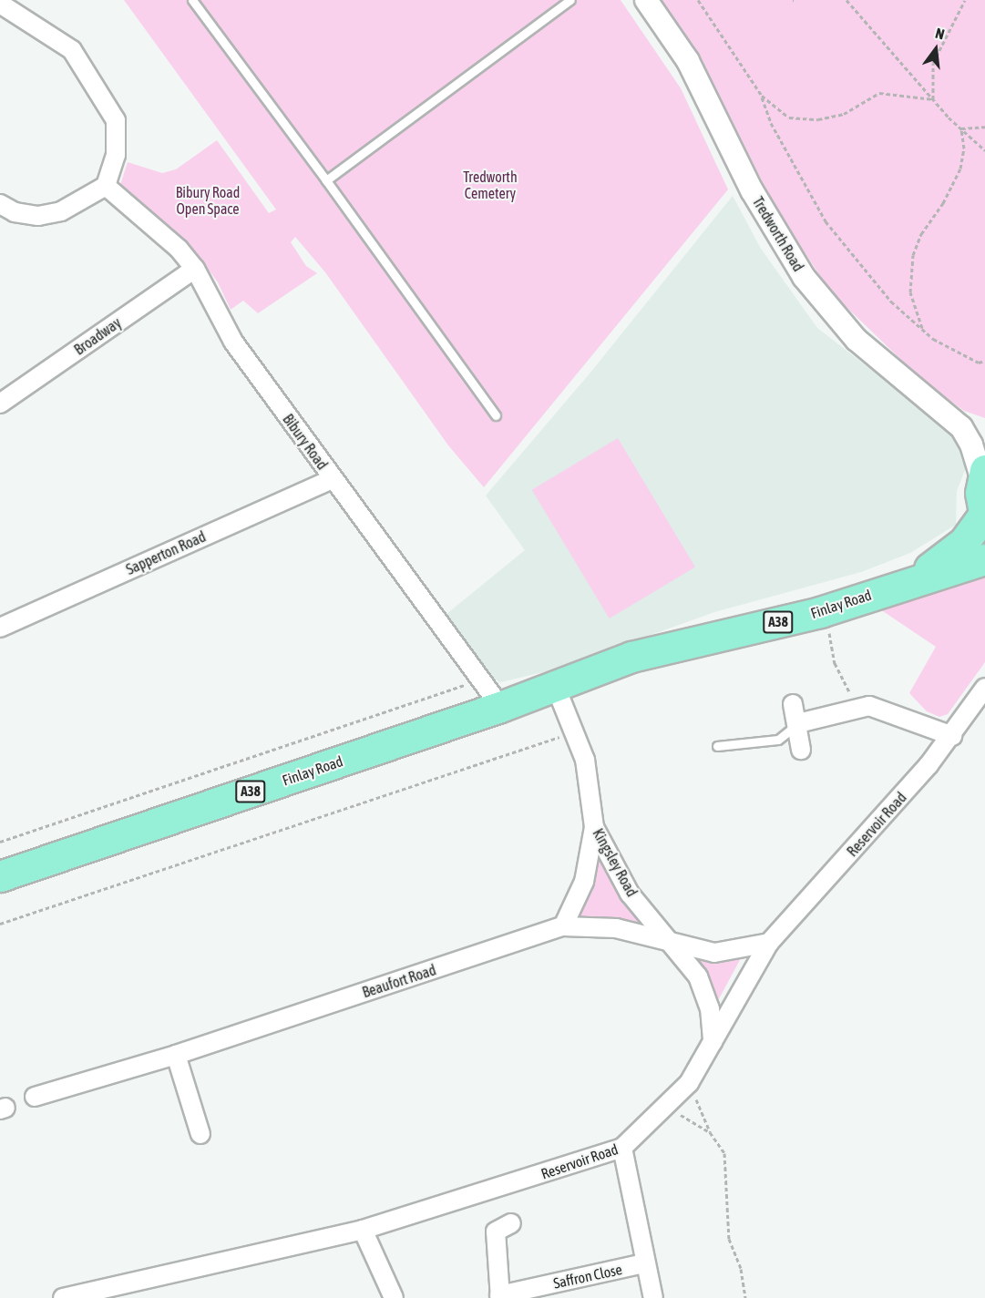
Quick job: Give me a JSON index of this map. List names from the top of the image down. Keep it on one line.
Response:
{"streets":{"highway":["Finlay Road","A38"],"street":["Tredworth Road","Broadway","Bibury Road","Sapperton Road","Reservoir Road","Kingsley Road","Beaufort Road","Saffron Close"]},"crossings":[["Tredworth Road","A38"],["Broadway","Bibury Road"],["Bibury Road","Sapperton Road"],["Bibury Road","Finlay Road"],["Bibury Road","A38"],["Finlay Road","A38"],["A38","Kingsley Road"],["Reservoir Road","Kingsley Road"],["Reservoir Road","Beaufort Road"],["Kingsley Road","Beaufort Road"]],"parks":["Tredworth Cemetery","Bibury Road Open Space"],"north":"top"}
